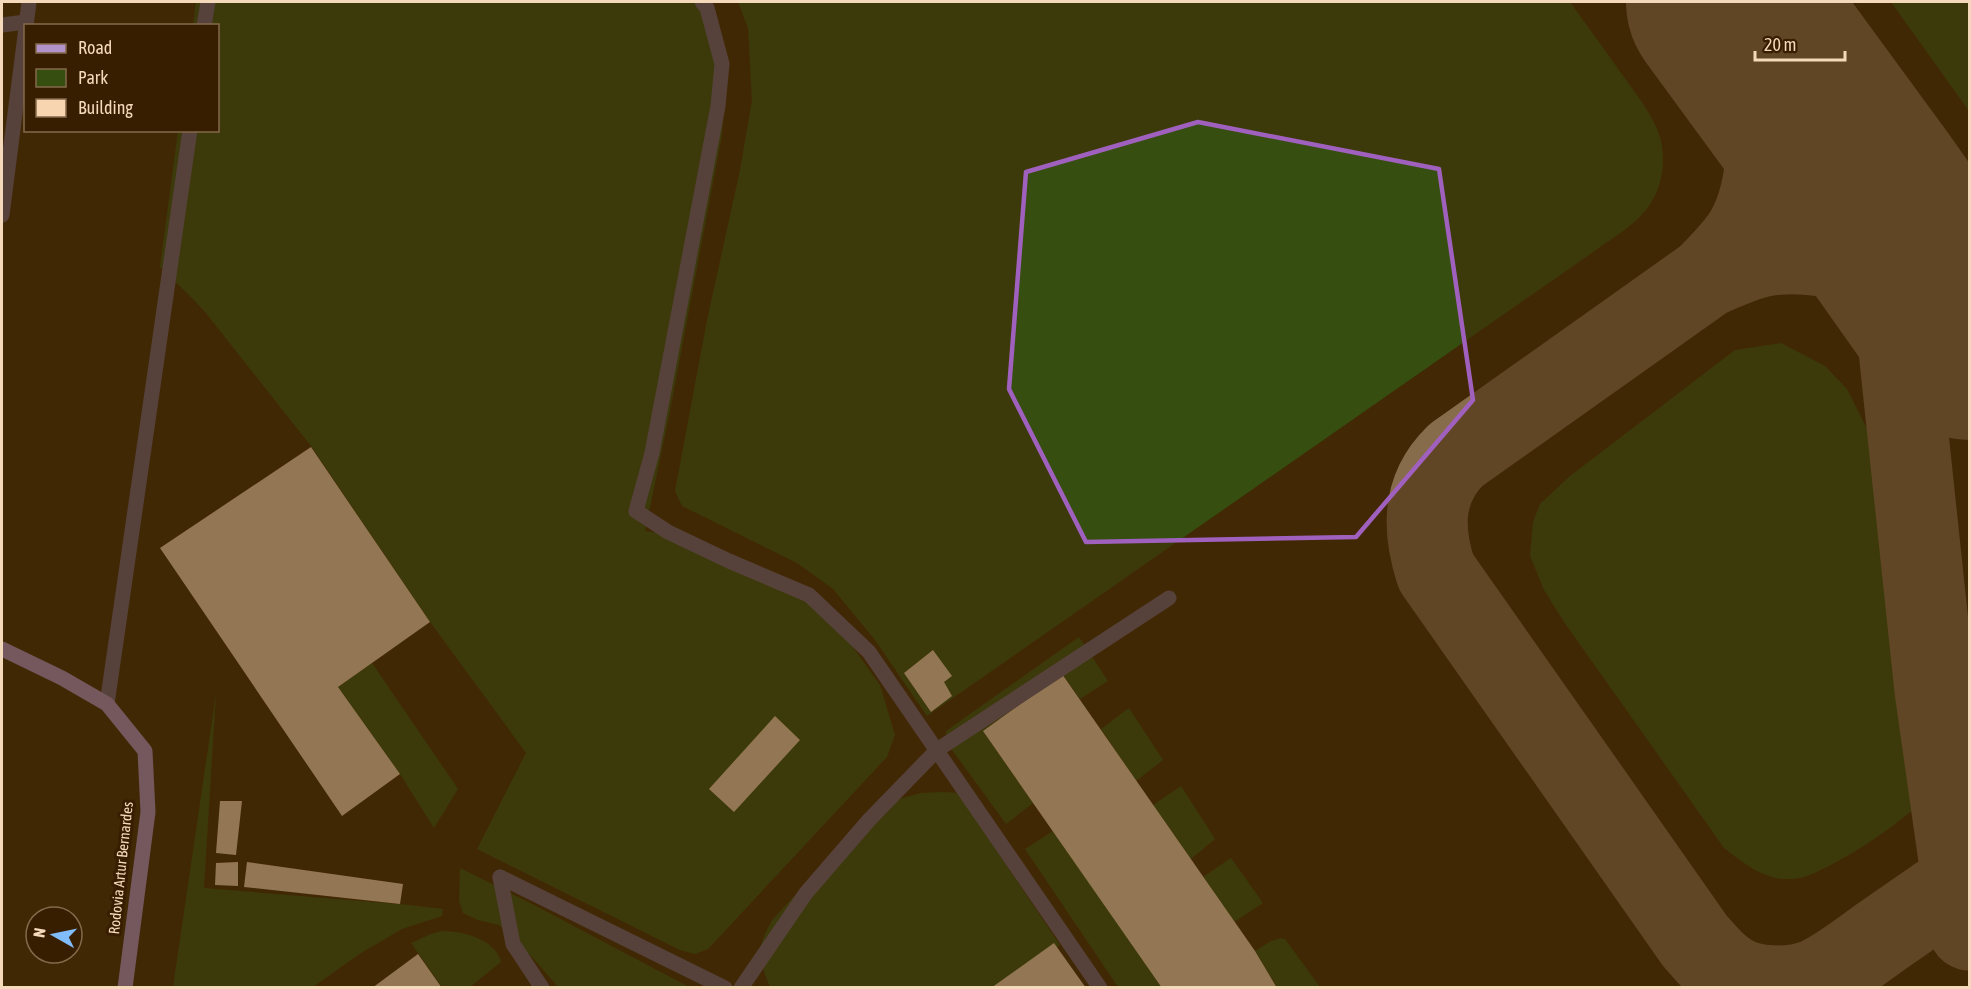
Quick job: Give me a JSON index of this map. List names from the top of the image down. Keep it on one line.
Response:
{"streets":{"main road":["Rodovia Artur Bernardes"]},"legend":["Road","Park","Building"],"scale_bar":"20 m","north":"left"}
